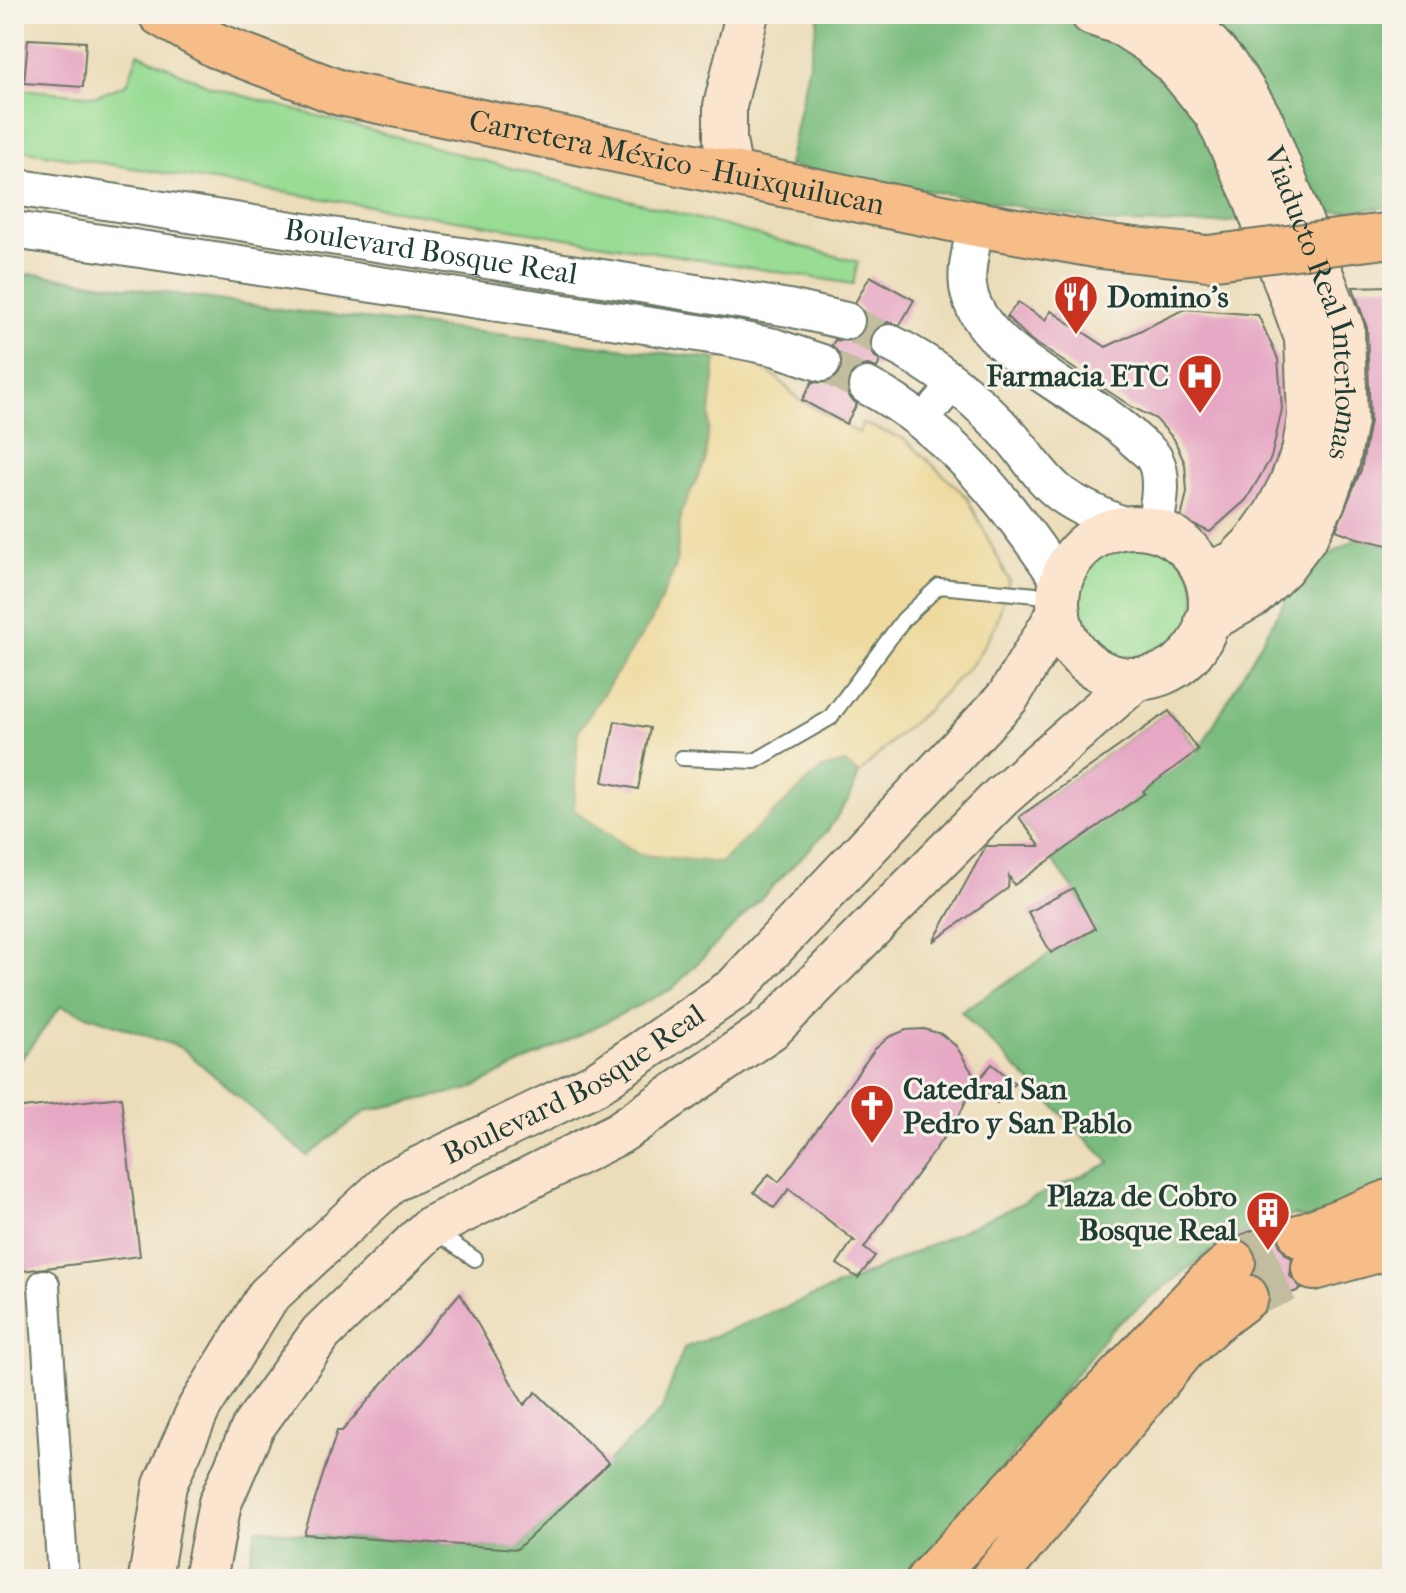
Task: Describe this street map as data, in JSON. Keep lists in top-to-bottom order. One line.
{"streets":{"main road":["Carretera México - Huixquilucan","Boulevard Bosque Real","Viaducto Real Interlomas"]},"crossings":[["Boulevard Bosque Real","Viaducto Real Interlomas"]],"places":{"restaurant":["Domino's"],"hospital":["Farmacia ETC"],"church":["Catedral San Pedro y San Pablo"],"building":["Plaza de Cobro Bosque Real"]}}
